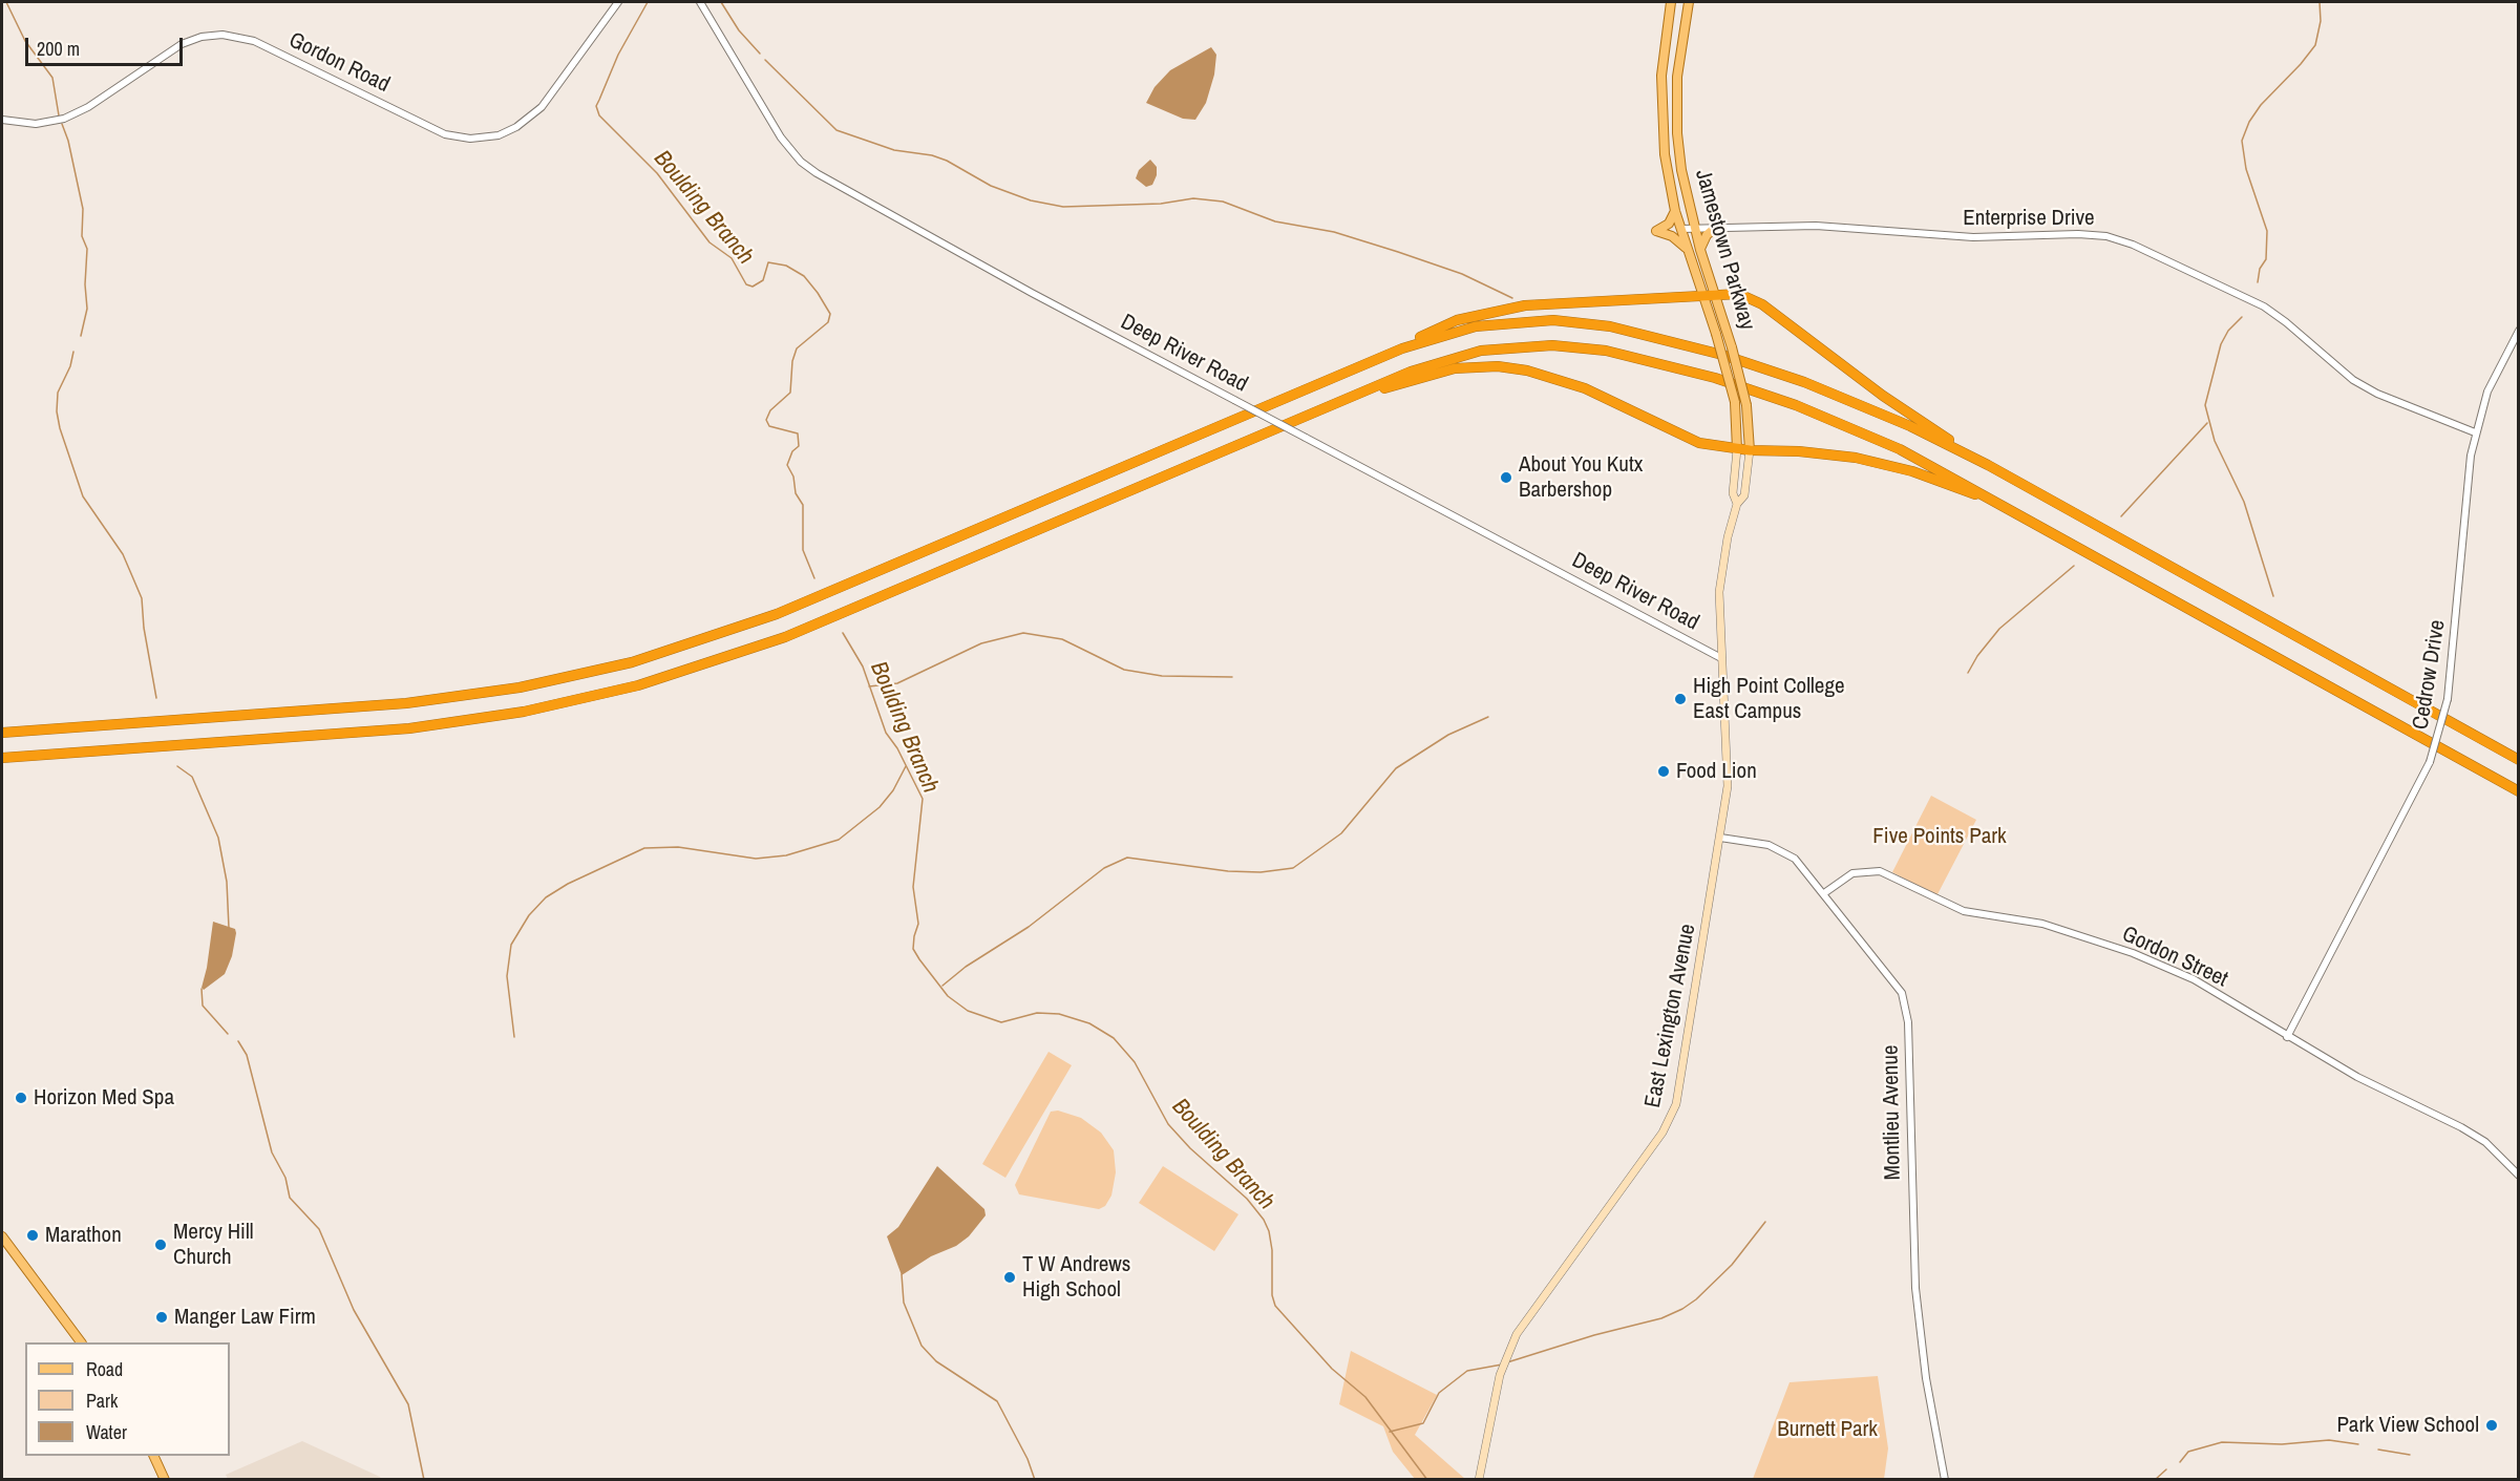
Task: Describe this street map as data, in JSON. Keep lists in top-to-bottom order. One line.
{"streets":{"main road":["Jamestown Parkway","East Lexington Avenue"],"street":["Gordon Road","Enterprise Drive","Deep River Road","Cedrow Drive","Gordon Street","Montlieu Avenue"]},"crossings":[["Enterprise Drive","Jamestown Parkway"],["Enterprise Drive","Cedrow Drive"],["Jamestown Parkway","Deep River Road"],["Jamestown Parkway","East Lexington Avenue"],["Deep River Road","East Lexington Avenue"],["Cedrow Drive","Gordon Street"],["Gordon Street","Montlieu Avenue"],["East Lexington Avenue","Montlieu Avenue"]],"water":["Boulding Branch"],"parks":["Five Points Park","Burnett Park"],"places":["About You Kutx Barbershop","High Point College East Campus","Food Lion","Horizon Med Spa","Marathon","Mercy Hill Church","T W Andrews High School","Manger Law Firm","Park View School"],"legend":["Road","Park","Water"],"scale_bar":"200 m"}
